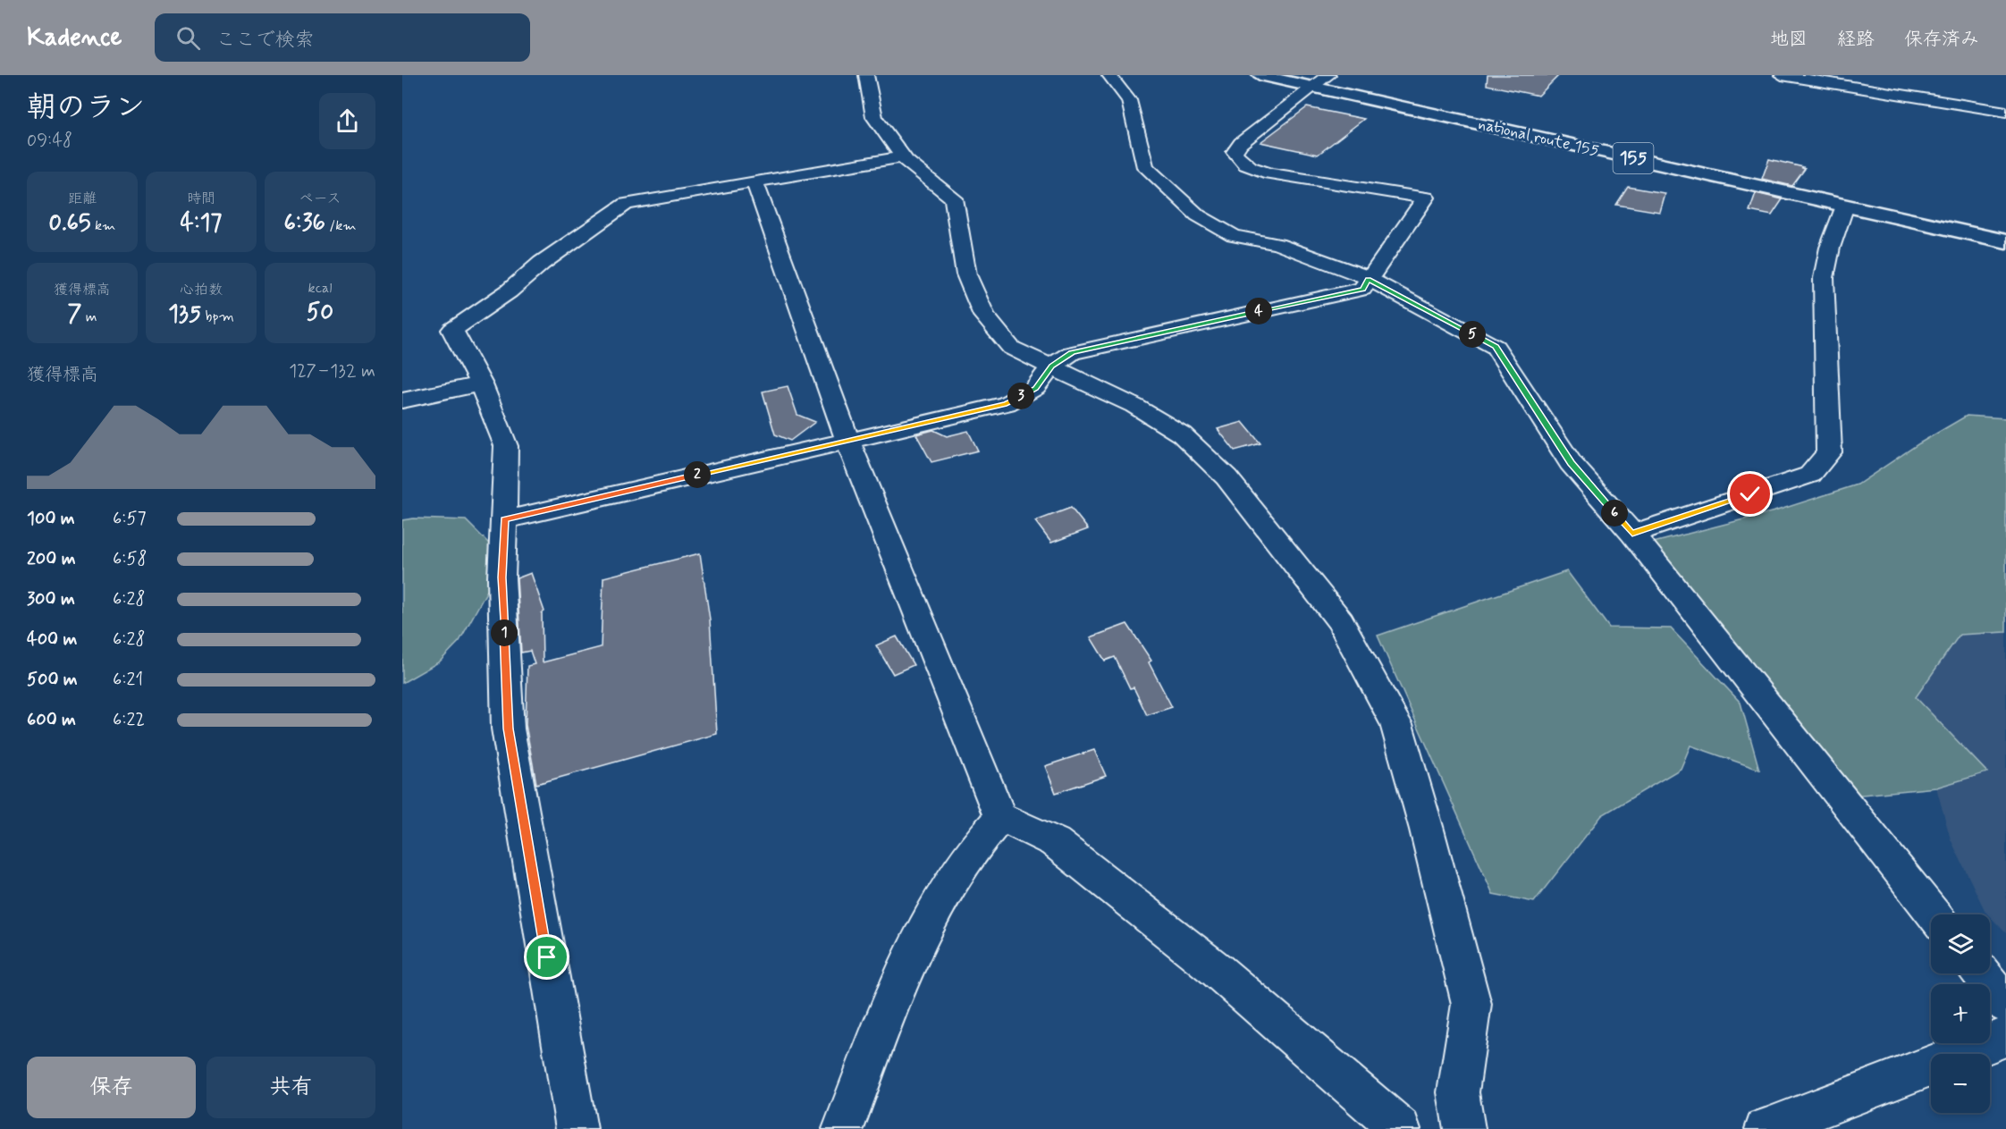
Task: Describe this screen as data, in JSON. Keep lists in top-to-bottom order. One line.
{"streets":{"highway":["national route 155","155"]},"page":{"header":"Kadence","search":"ここで検索","nav":["地図","経路","保存済み"],"heading":["朝のラン","09:48"],"stats":[["距離","0.65 km"],["時間","4:17"],["ペース","6:36 /km"],["獲得標高","7 m"],["心拍数","135 bpm"],["kcal","50"]],"pins":["4","5","3","2","6","1"],"chart":["獲得標高","127–132 m"],"list":[{"name":"100 m","note":"6:57"},{"name":"200 m","note":"6:58"},{"name":"300 m","note":"6:28"},{"name":"400 m","note":"6:28"},{"name":"500 m","note":"6:21"},{"name":"600 m","note":"6:22"}],"map_buttons":["+","−"],"buttons":["保存","共有"]}}
